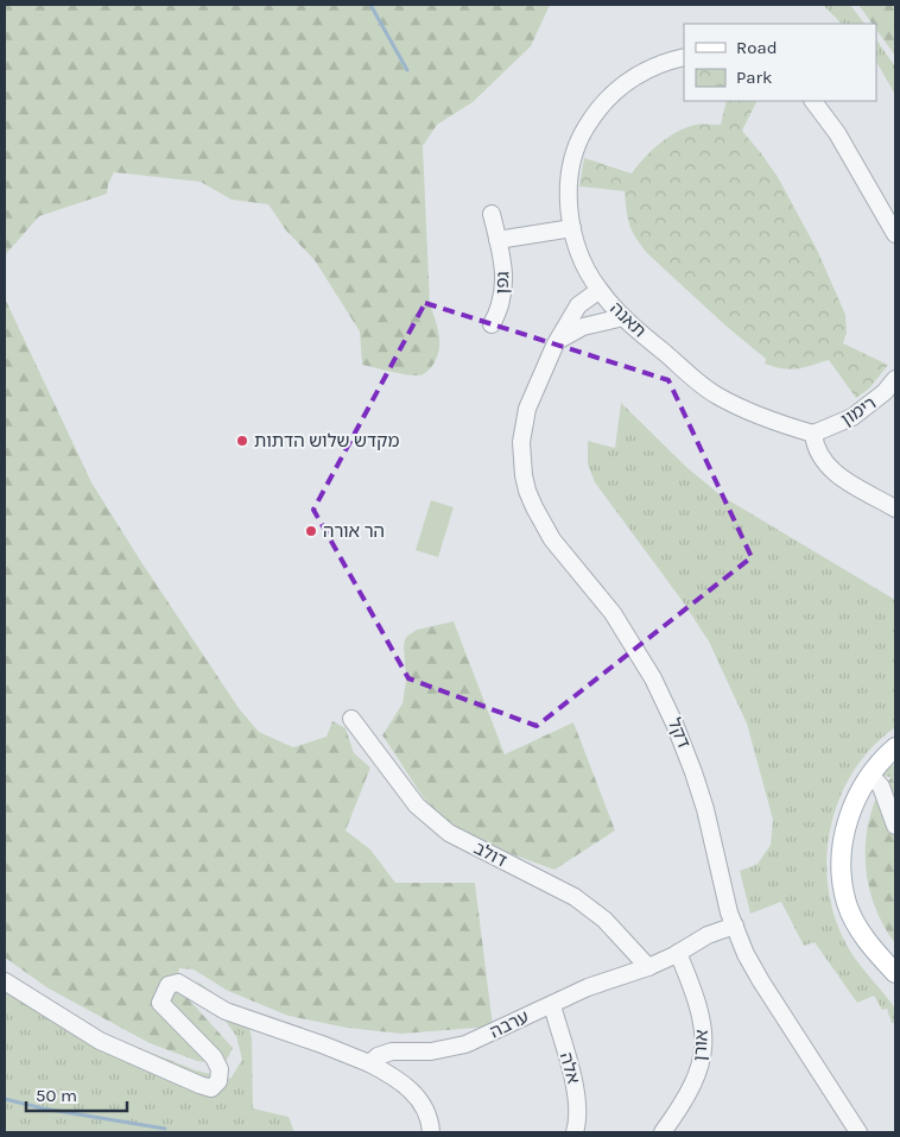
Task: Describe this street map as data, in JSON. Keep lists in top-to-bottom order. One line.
{"streets":{"street":["גפן","תאנה","רימון","דקל","דולב","ערבה","אורן","אלה"]},"crossings":[["תאנה","רימון"],["תאנה","דקל"],["דקל","ערבה"],["דולב","ערבה"],["ערבה","אורן"],["ערבה","אלה"]],"places":["מקדש שלוש הדתות","הר אורה"],"legend":["Road","Park"],"scale_bar":"50 m"}
